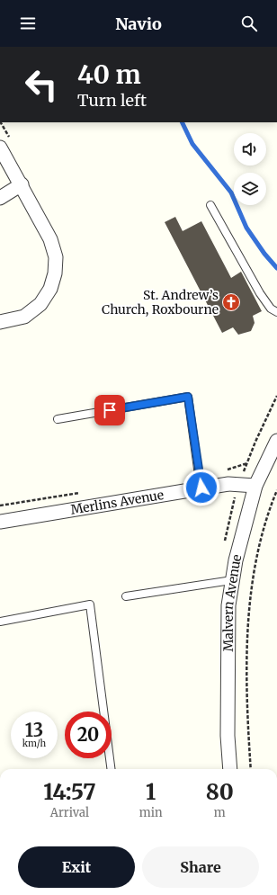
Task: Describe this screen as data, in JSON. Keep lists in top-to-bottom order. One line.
{"streets":{"street":["Merlins Avenue","Malvern Avenue"]},"crossings":[["Merlins Avenue","Malvern Avenue"]],"places":{"church":["St. Andrew’s Church, Roxbourne"]},"page":{"header":"Navio","turn":["40 m","Turn left"],"speed":"13 km/h","limit":"20","eta":["14:57","Arrival","1","min","80","m"],"buttons":["Exit","Share"]}}
